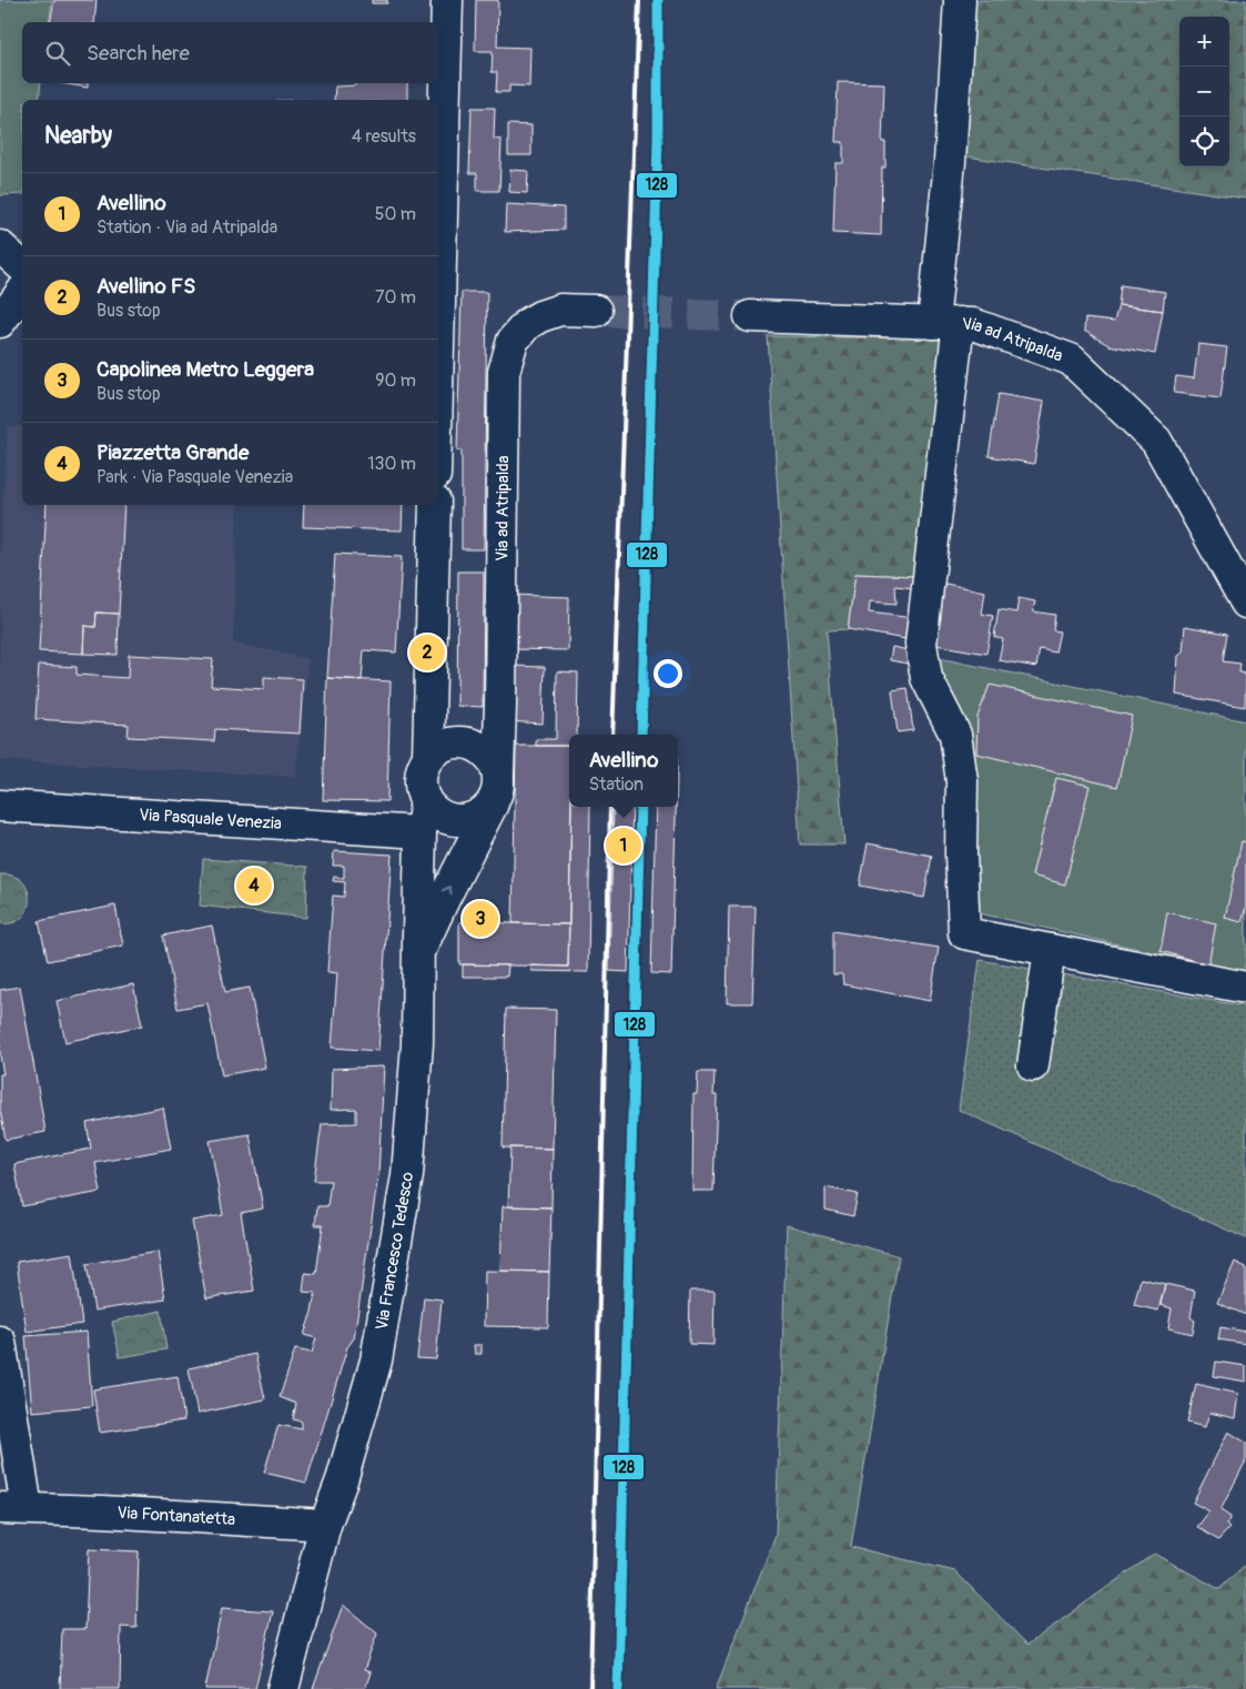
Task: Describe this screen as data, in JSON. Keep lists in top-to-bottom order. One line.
{"streets":{"street":["Via ad Atripalda","Via Pasquale Venezia","Via Francesco Tedesco","Via Fontanatetta"]},"crossings":[["Via Pasquale Venezia","Via Francesco Tedesco"],["Via Francesco Tedesco","Via Fontanatetta"]],"lines":["transit line 128"],"page":{"map_buttons":["+","−"],"search":"Search here","heading":["Nearby","4 results"],"list":[{"mark":"1","name":"Avellino","note":"Station · Via ad Atripalda","value":"50 m"},{"mark":"2","name":"Avellino FS","note":"Bus stop","value":"70 m"},{"mark":"3","name":"Capolinea Metro Leggera","note":"Bus stop","value":"90 m"},{"mark":"4","name":"Piazzetta Grande","note":"Park · Via Pasquale Venezia","value":"130 m"}],"pins":["2","1","4","3"],"popup":["Avellino","Station"]}}
